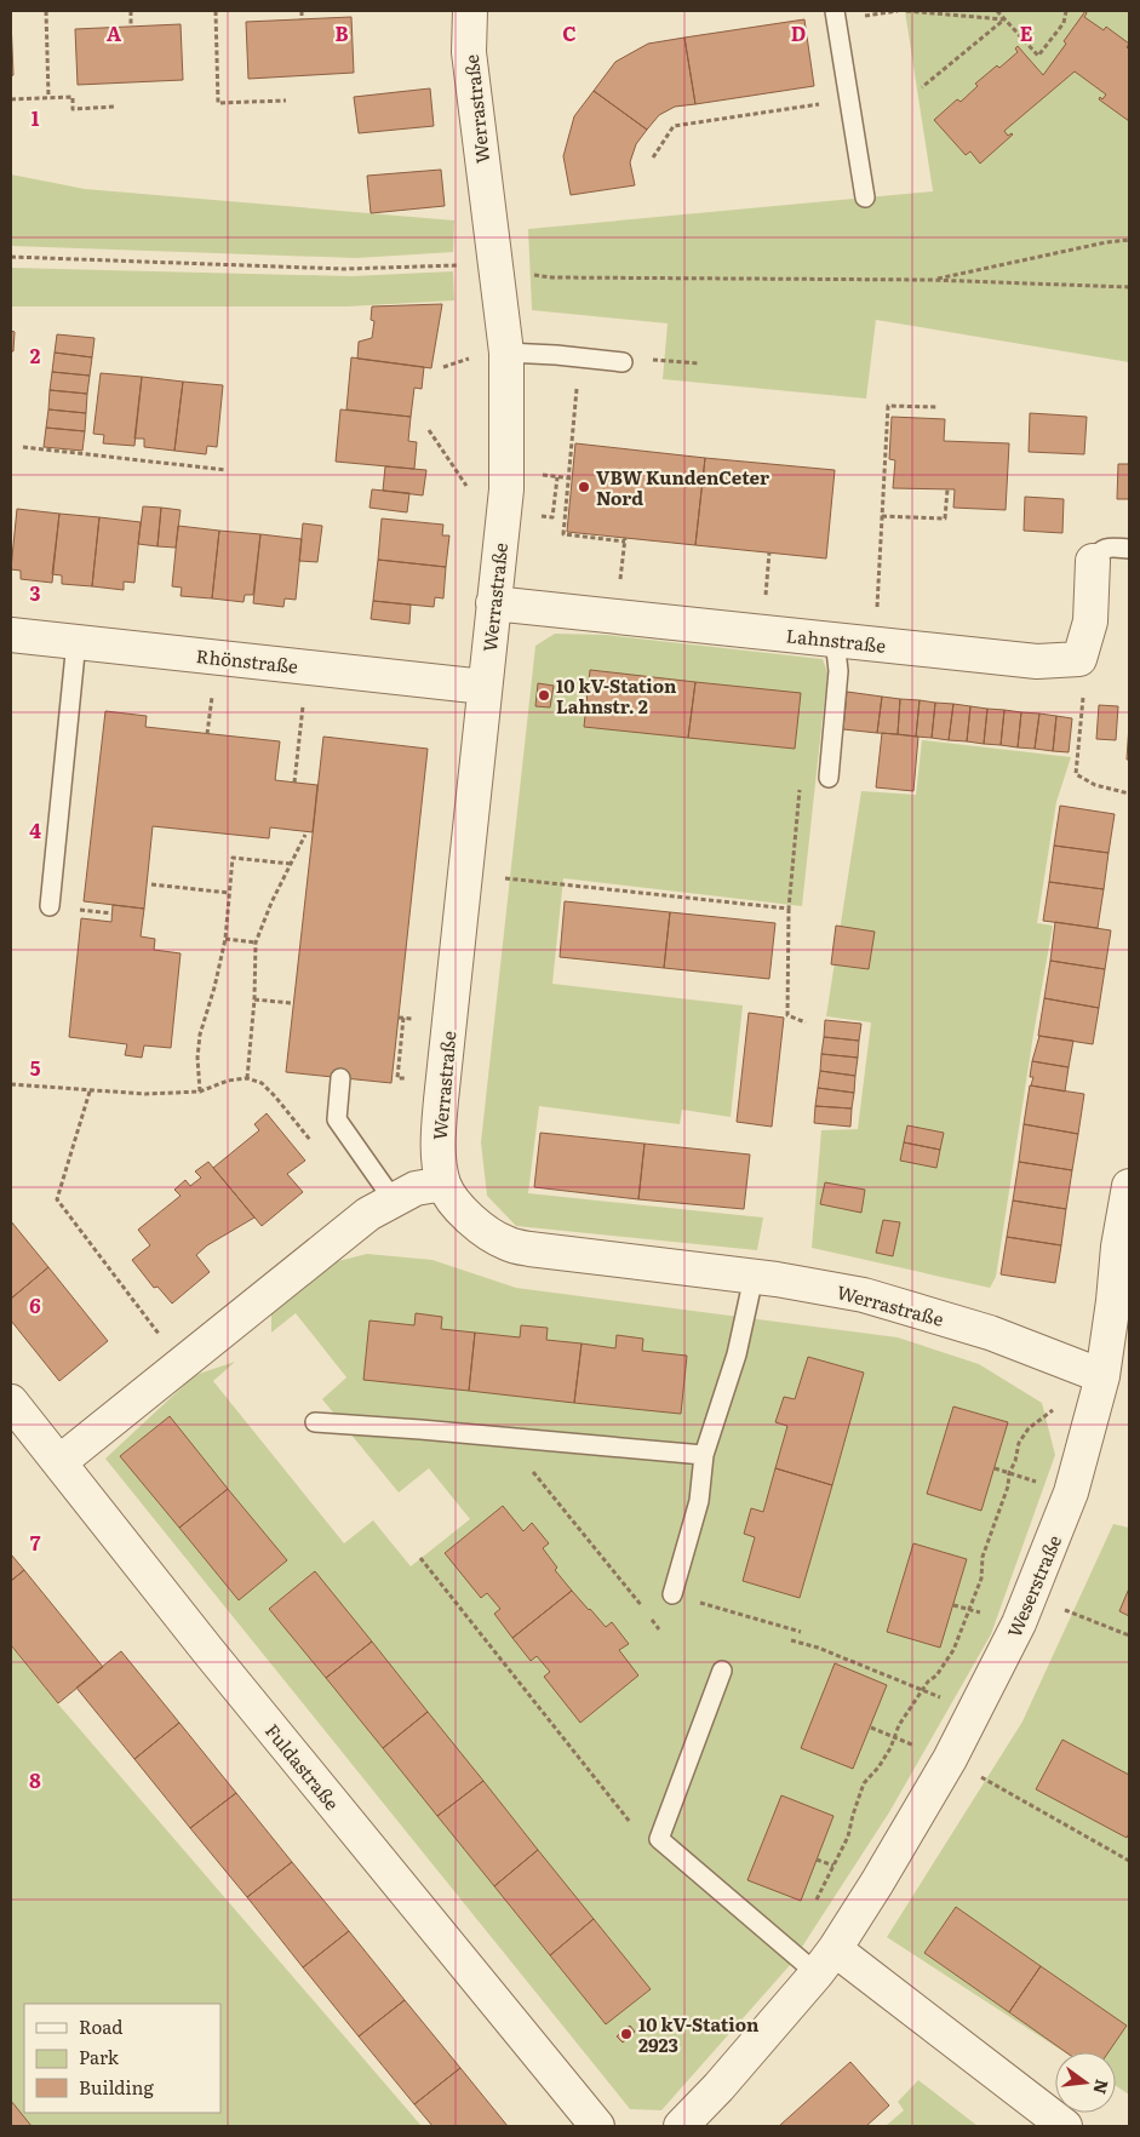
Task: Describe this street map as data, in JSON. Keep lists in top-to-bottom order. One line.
{"streets":{"street":["Werrastraße","Lahnstraße","Rhönstraße","Weserstraße","Fuldastraße"]},"crossings":[["Werrastraße","Lahnstraße"],["Werrastraße","Rhönstraße"],["Werrastraße","Weserstraße"]],"places":["VBW KundenCeter Nord","10 kV-Station Lahnstr. 2","10 kV-Station 2923"],"legend":["Road","Park","Building"],"north":"right","grid":{"columns":["A","B","C","D","E"],"rows":["1","2","3","4","5","6","7","8"]}}
